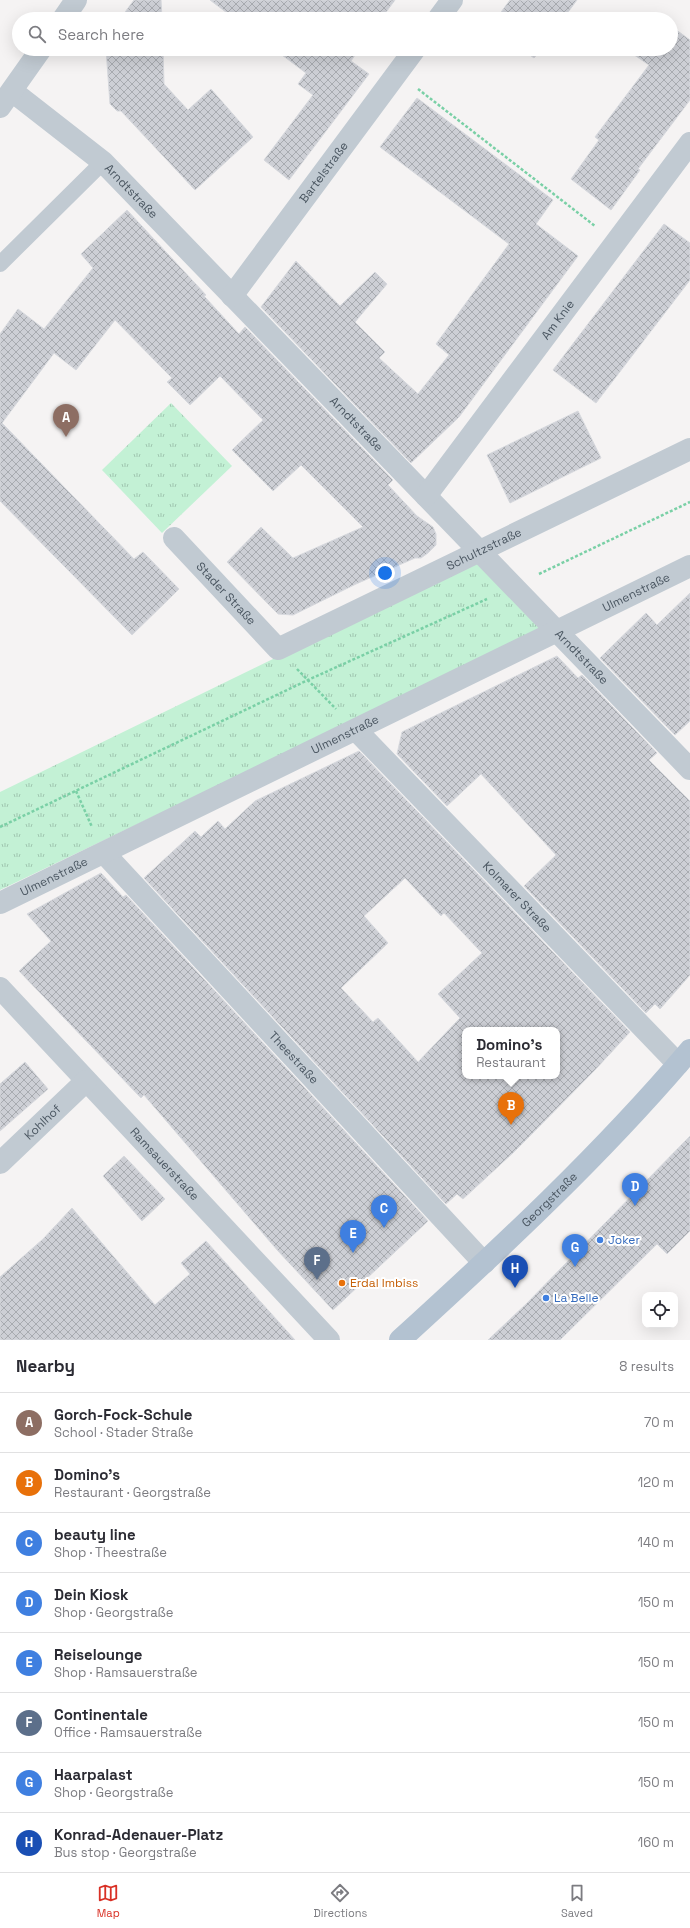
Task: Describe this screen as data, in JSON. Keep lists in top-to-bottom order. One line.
{"streets":{"main road":["Georgstraße"],"street":["Bartelstraße","Arndtstraße","Am Knie","Schultzstraße","Stader Straße","Ulmenstraße","Kolmarer Straße","Theestraße","Kohlhof","Ramsauerstraße"]},"crossings":[["Bartelstraße","Arndtstraße"],["Arndtstraße","Am Knie"],["Arndtstraße","Schultzstraße"],["Arndtstraße","Ulmenstraße"],["Schultzstraße","Stader Straße"],["Ulmenstraße","Kolmarer Straße"],["Ulmenstraße","Theestraße"],["Kolmarer Straße","Georgstraße"],["Theestraße","Georgstraße"],["Kohlhof","Ramsauerstraße"]],"places":["Joker","Erdal Imbiss","La Belle"],"page":{"search":"Search here","pins":["A","B","D","C","E","G","F","H"],"popup":["Domino's","Restaurant"],"heading":["Nearby","8 results"],"list":[{"mark":"A","name":"Gorch-Fock-Schule","note":"School · Stader Straße","value":"70 m"},{"mark":"B","name":"Domino's","note":"Restaurant · Georgstraße","value":"120 m"},{"mark":"C","name":"beauty line","note":"Shop · Theestraße","value":"140 m"},{"mark":"D","name":"Dein Kiosk","note":"Shop · Georgstraße","value":"150 m"},{"mark":"E","name":"Reiselounge","note":"Shop · Ramsauerstraße","value":"150 m"},{"mark":"F","name":"Continentale","note":"Office · Ramsauerstraße","value":"150 m"},{"mark":"G","name":"Haarpalast","note":"Shop · Georgstraße","value":"150 m"},{"mark":"H","name":"Konrad-Adenauer-Platz","note":"Bus stop · Georgstraße","value":"160 m"}],"nav":["Map","Directions","Saved"]}}
